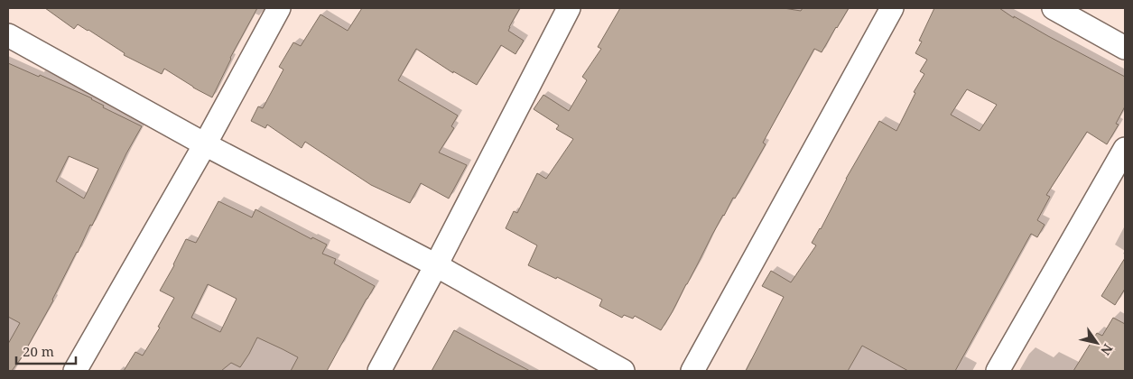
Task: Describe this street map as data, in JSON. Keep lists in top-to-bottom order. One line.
{"scale_bar":"20 m","north":"bottom right"}
